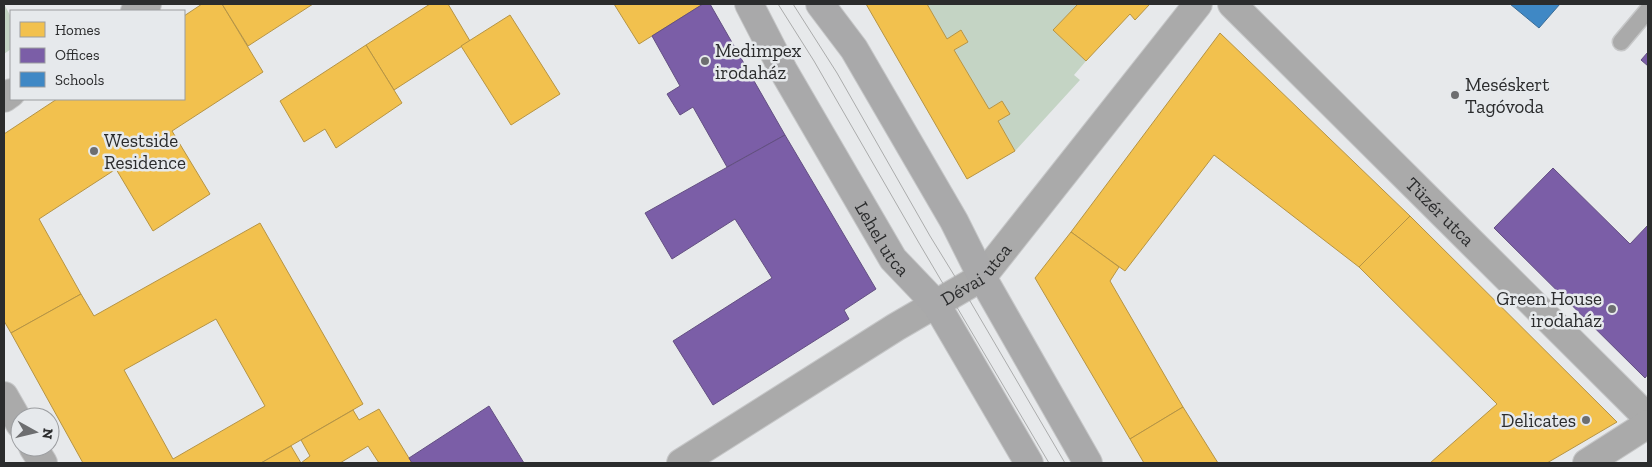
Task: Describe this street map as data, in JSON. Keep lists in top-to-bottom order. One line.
{"streets":{"main road":["Lehel utca"],"street":["Tüzér utca","Dévai utca"]},"crossings":[["Lehel utca","Dévai utca"]],"places":["Medimpex irodaház","Meséskert Tagóvoda","Westside Residence","Green House irodaház","Delicates"],"legend":["Homes","Offices","Schools"],"north":"right"}
